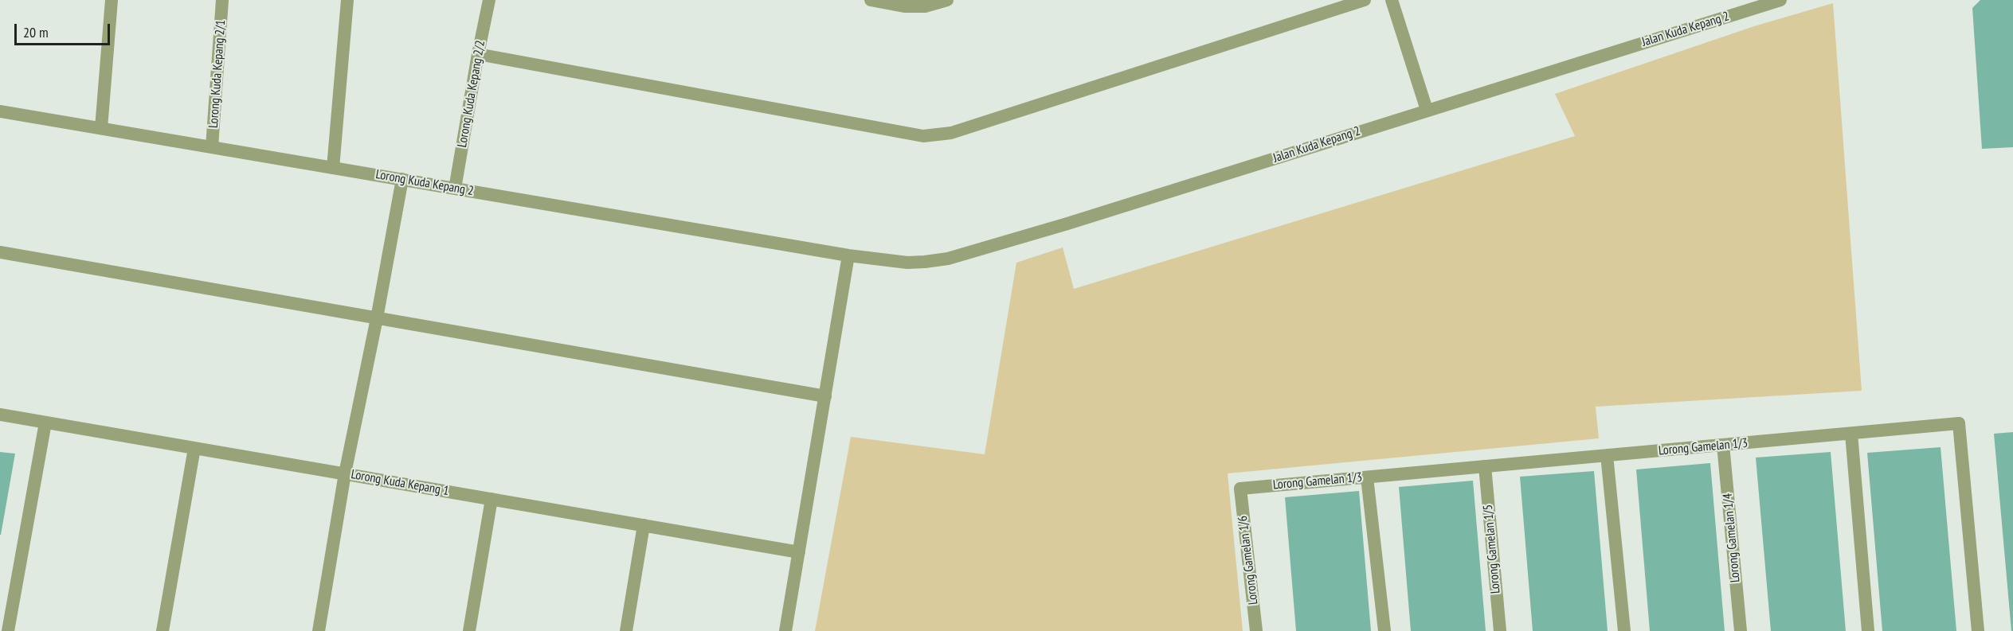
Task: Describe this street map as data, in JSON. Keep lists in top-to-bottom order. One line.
{"streets":{"street":["Jalan Kuda Kepang 2","Lorong Kuda Kepang 2/1","Lorong Kuda Kepang 2/2","Lorong Kuda Kepang 2","Lorong Gamelan 1/3","Lorong Kuda Kepang 1","Lorong Gamelan 1/4","Lorong Gamelan 1/5","Lorong Gamelan 1/6"]},"crossings":[["Jalan Kuda Kepang 2","Lorong Kuda Kepang 2"],["Lorong Kuda Kepang 2/1","Lorong Kuda Kepang 2"],["Lorong Kuda Kepang 2/2","Lorong Kuda Kepang 2"],["Lorong Gamelan 1/3","Lorong Gamelan 1/4"],["Lorong Gamelan 1/3","Lorong Gamelan 1/5"],["Lorong Gamelan 1/3","Lorong Gamelan 1/6"]],"scale_bar":"20 m"}
